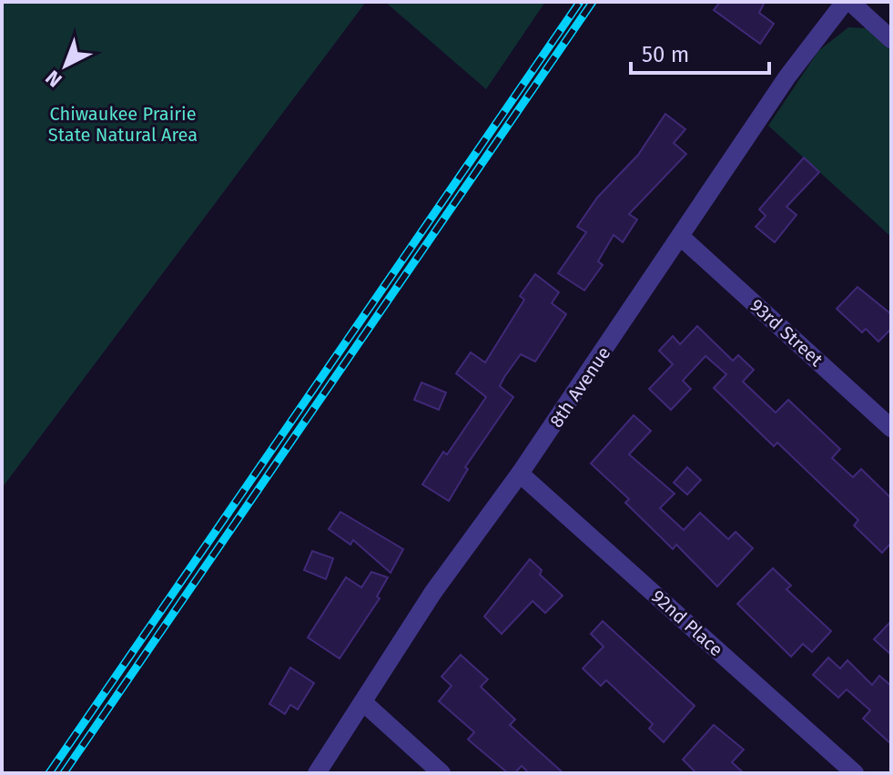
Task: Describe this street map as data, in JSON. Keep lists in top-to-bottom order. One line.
{"streets":{"street":["93rd Street","8th Avenue","92nd Place"]},"crossings":[["93rd Street","8th Avenue"],["8th Avenue","92nd Place"]],"parks":["Chiwaukee Prairie State Natural Area"],"scale_bar":"50 m","north":"bottom left"}
